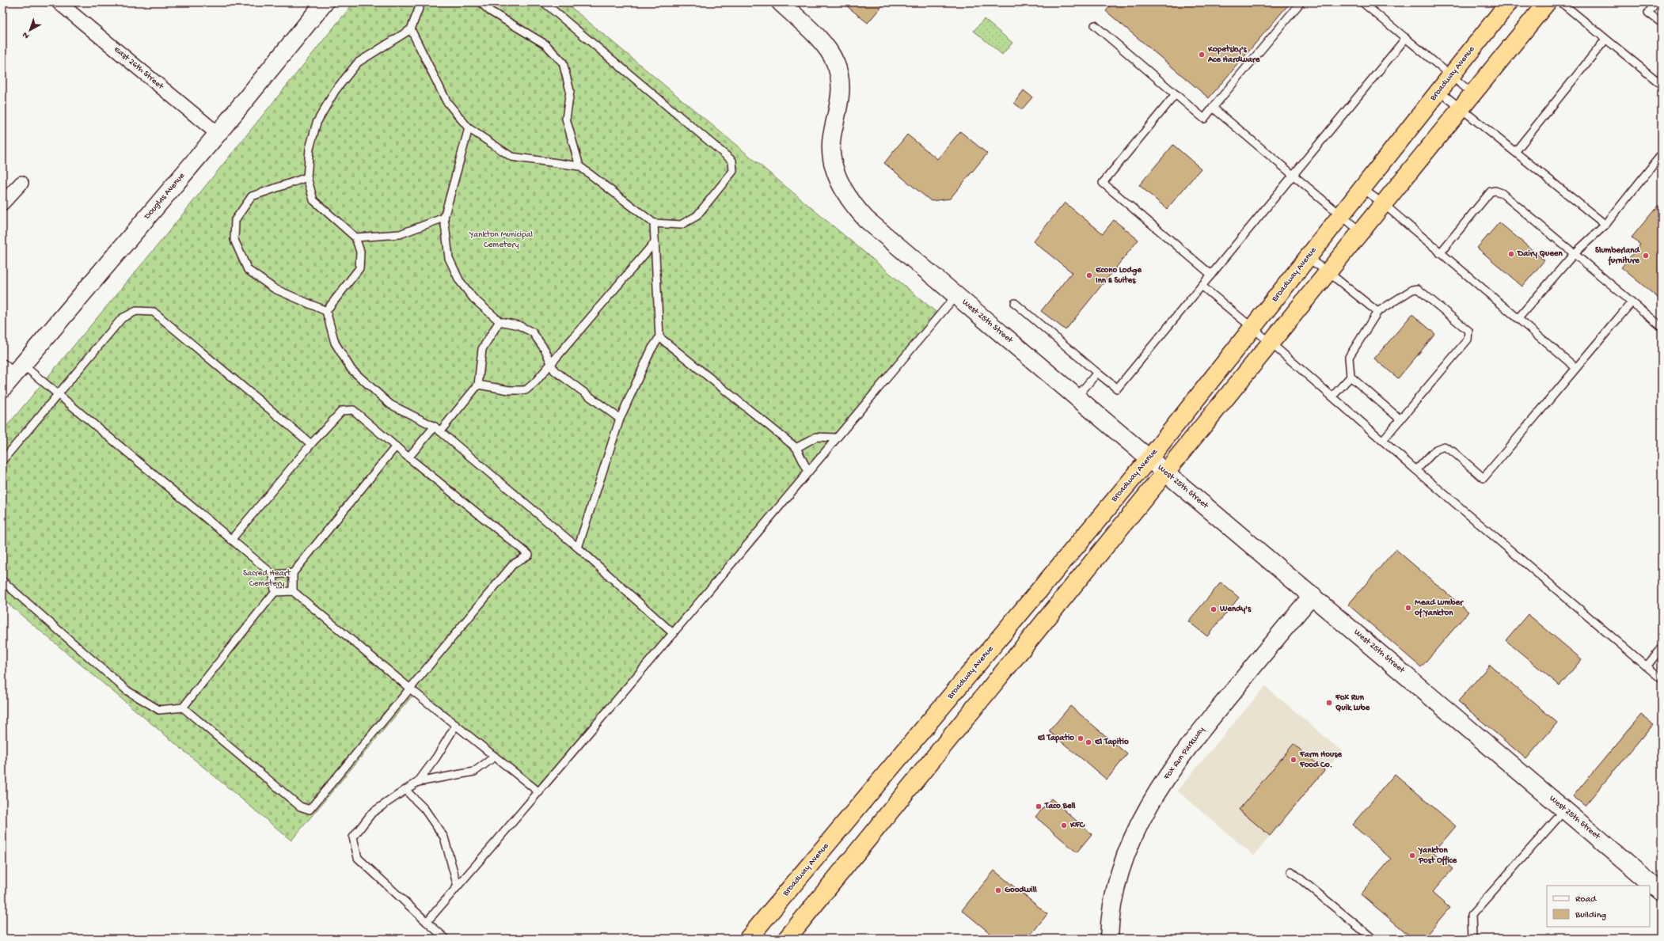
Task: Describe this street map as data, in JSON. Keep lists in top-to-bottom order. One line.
{"streets":{"highway":["Broadway Avenue"],"street":["East 26th Street","Douglas Avenue","West 25th Street","Fox Run Parkway"]},"crossings":[["East 26th Street","Douglas Avenue"],["Broadway Avenue","West 25th Street"],["West 25th Street","Fox Run Parkway"]],"parks":["Yankton Municipal Cemetery","Sacred Heart Cemetery"],"places":["Kopetsky's Ace Hardware","Dairy Queen","Slumberland furniture","Econo Lodge Inn & Suites","Mead Lumber of Yankton","Wendy's","Fox Run Quik Lube","El Tapatio","El Tapitio","Farm House Food Co.","Taco Bell","KFC","Yankton Post Office","Goodwill"],"legend":["Road","Building"],"north":"bottom left"}
